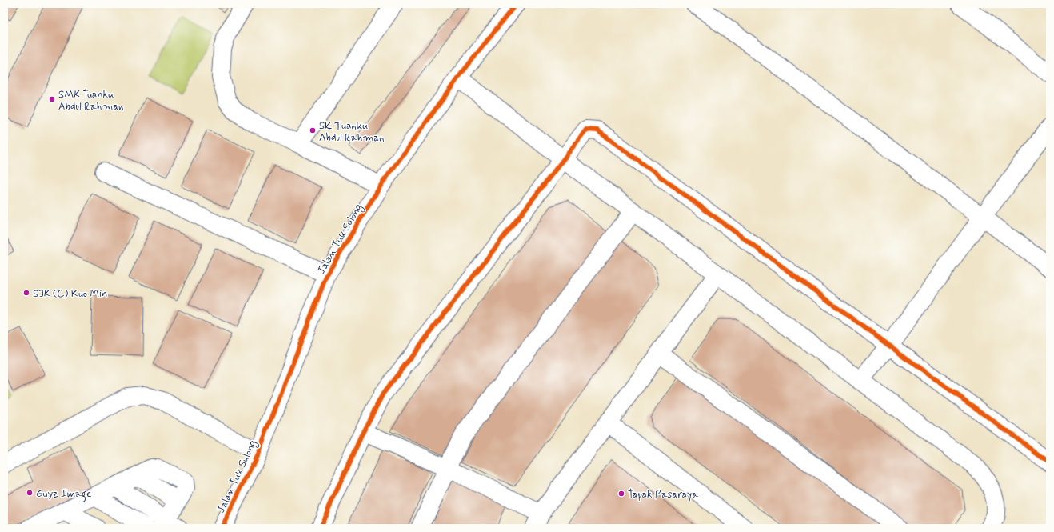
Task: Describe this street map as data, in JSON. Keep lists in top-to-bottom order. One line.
{"streets":{"street":["Jalan Tuk Sulong"]},"places":["SMK Tuanku Abdul Rahman","SK Tuanku Abdul Rahman","SJK (C) Kuo Min","Guyz Image","Tapak Pasaraya"]}
